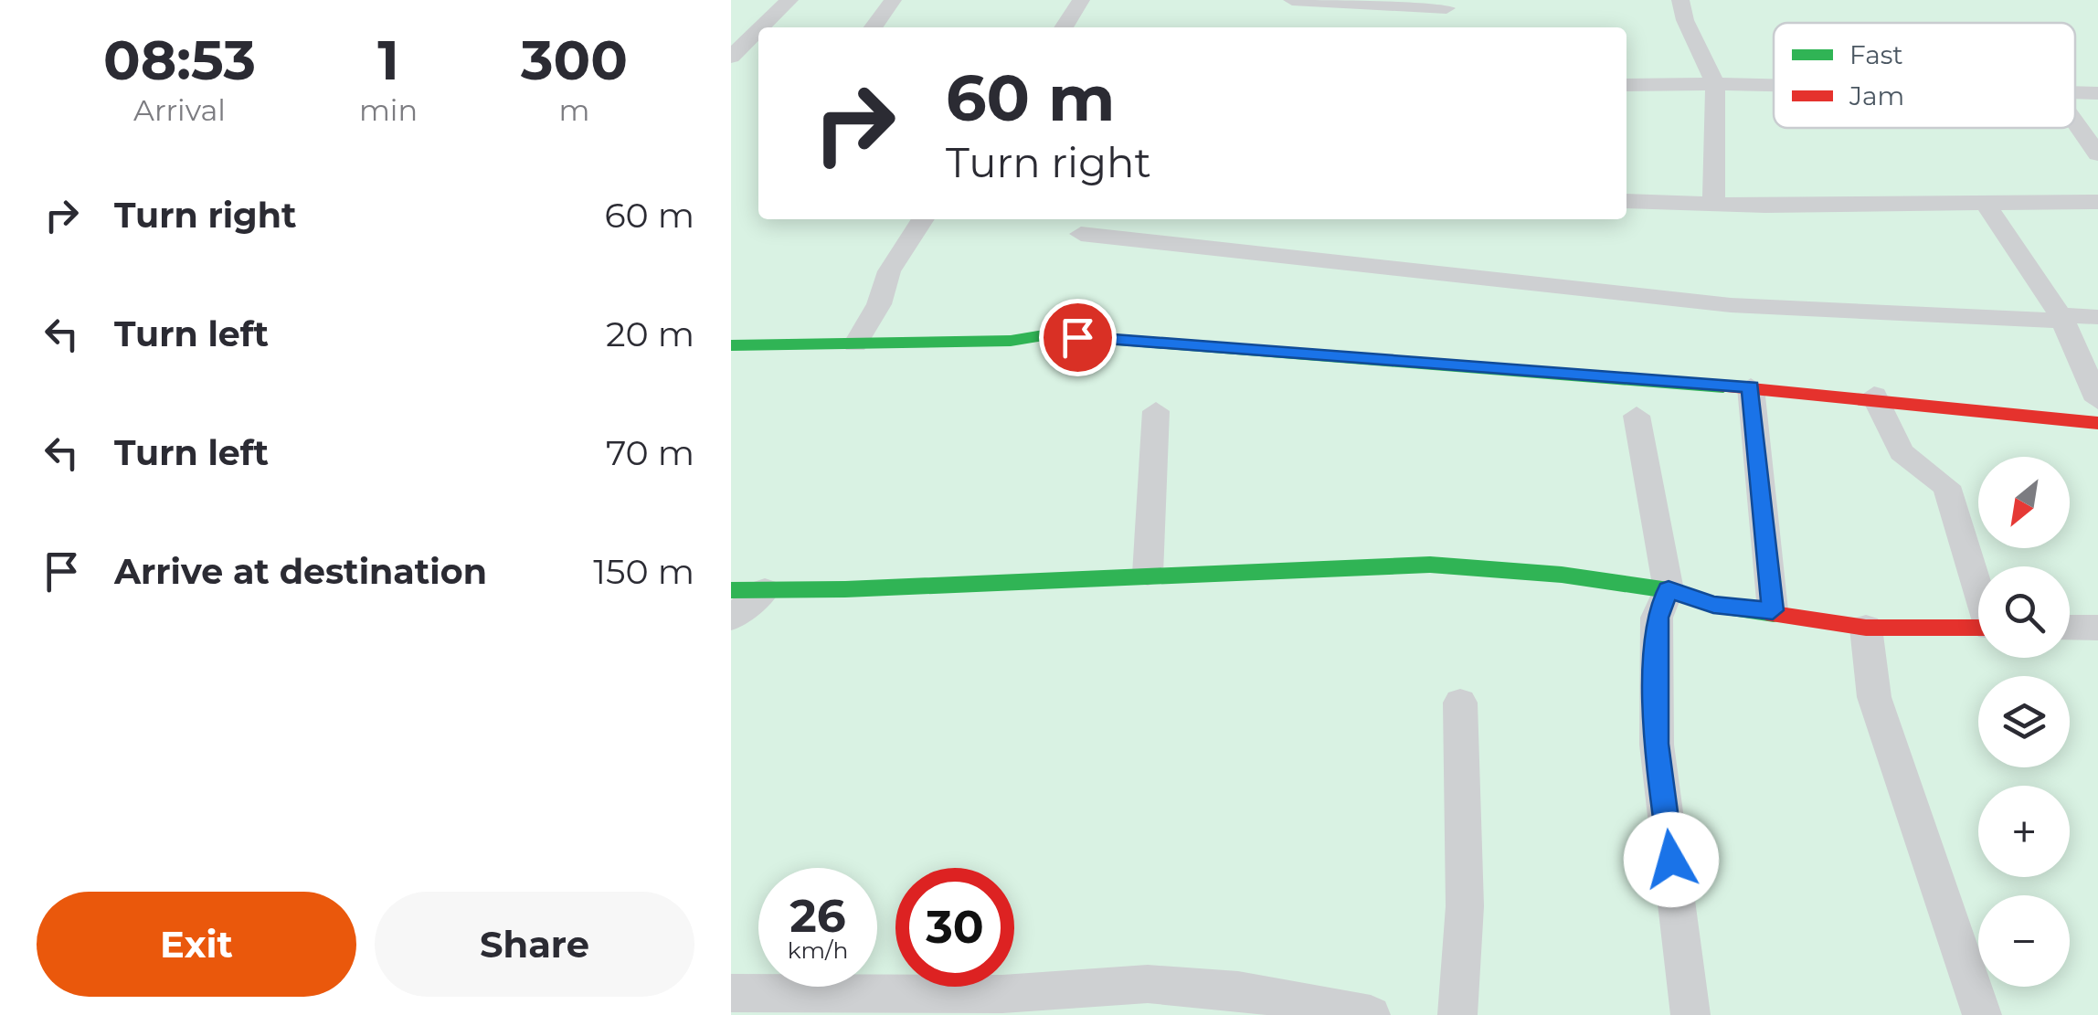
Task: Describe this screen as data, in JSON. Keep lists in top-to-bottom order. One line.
{"legend":["Fast","Jam"],"north":"bottom left","page":{"eta":["08:53","Arrival","1","min","300","m"],"turn":["60 m","Turn right"],"list":[{"name":"Turn right","value":"60 m"},{"name":"Turn left","value":"20 m"},{"name":"Turn left","value":"70 m"},{"name":"Arrive at destination","value":"150 m"}],"map_buttons":["+","−"],"speed":"26 km/h","limit":"30","buttons":["Exit","Share"]}}
